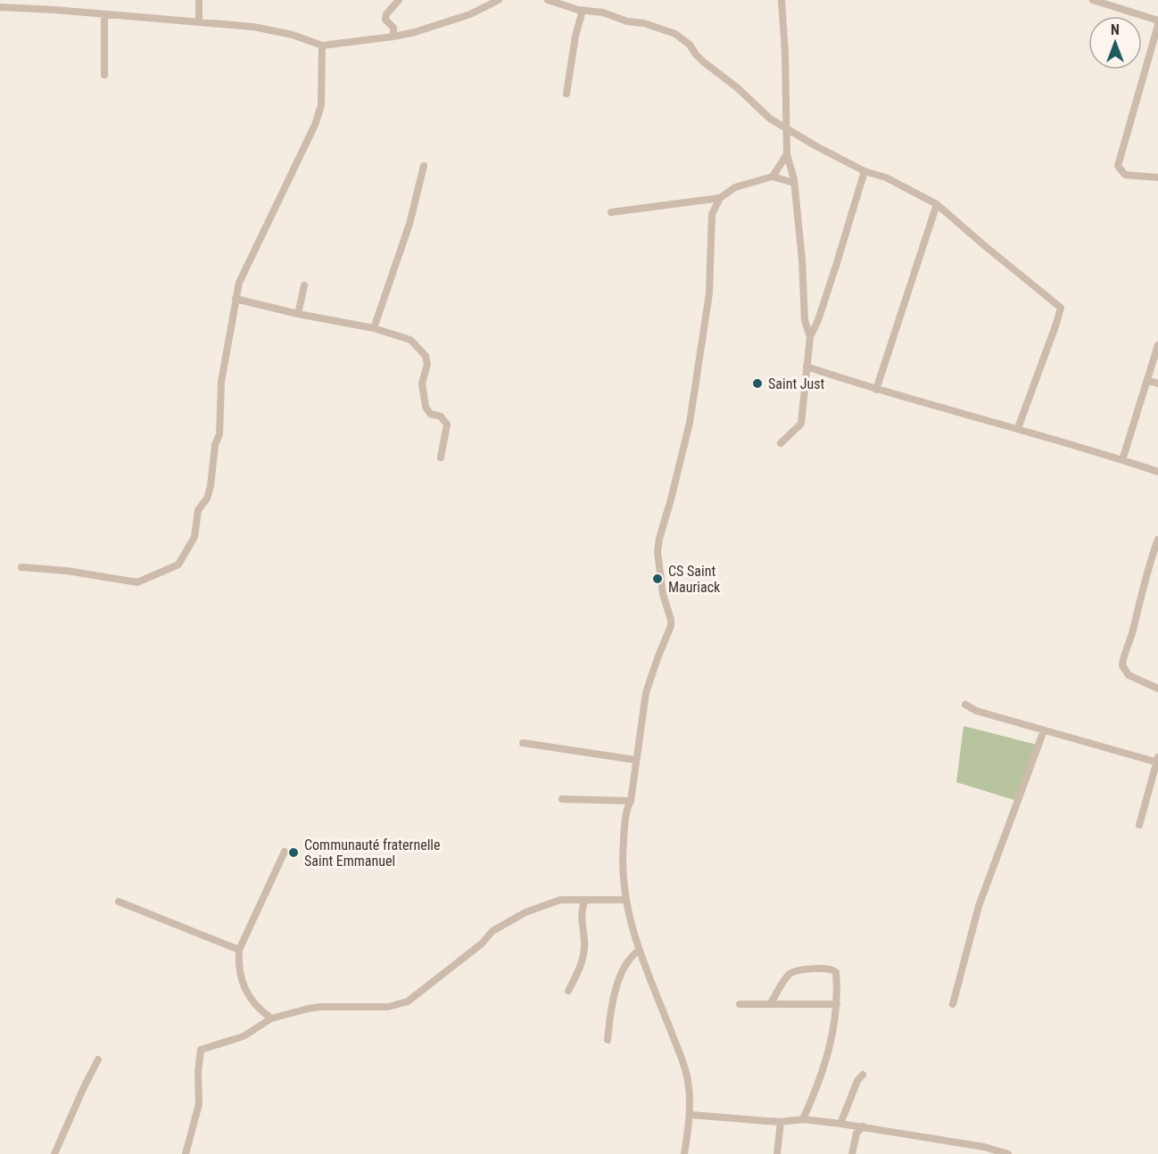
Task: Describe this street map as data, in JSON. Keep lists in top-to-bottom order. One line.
{"places":["Saint Just","CS Saint Mauriack","Communauté fraternelle Saint Emmanuel"],"north":"top"}
